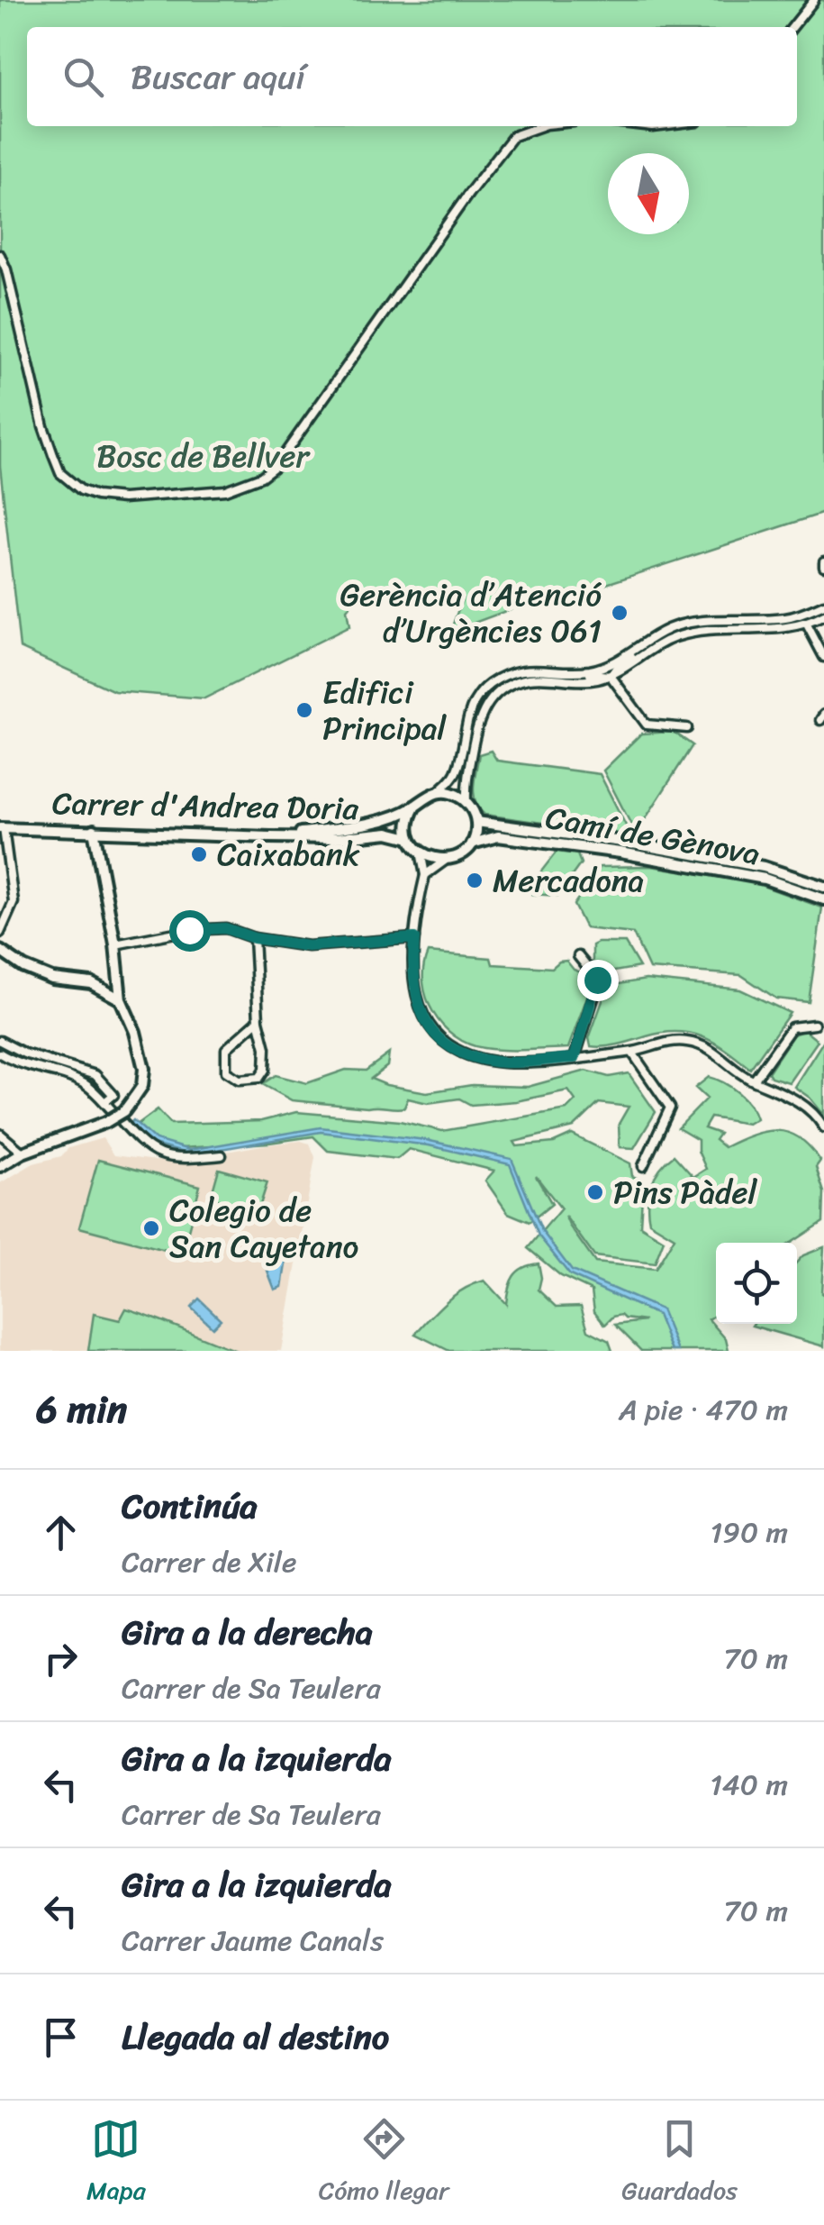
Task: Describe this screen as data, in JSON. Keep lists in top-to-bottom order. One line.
{"streets":{"street":["Carrer d'Andrea Doria","Camí de Gènova"]},"crossings":[["Carrer d'Andrea Doria","Camí de Gènova"]],"parks":["Bosc de Bellver"],"places":["Gerència d’Atenció d’Urgències 061","Edifici Principal","Caixabank","Mercadona","Pins Pàdel","Colegio de San Cayetano"],"north":"bottom","page":{"search":"Buscar aquí","heading":["6 min","A pie · 470 m"],"list":[["Continúa","Carrer de Xile","190 m"],["Gira a la derecha","Carrer de Sa Teulera","70 m"],["Gira a la izquierda","Carrer de Sa Teulera","140 m"],["Gira a la izquierda","Carrer Jaume Canals","70 m"],"Llegada al destino"],"nav":["Mapa","Cómo llegar","Guardados"]}}
